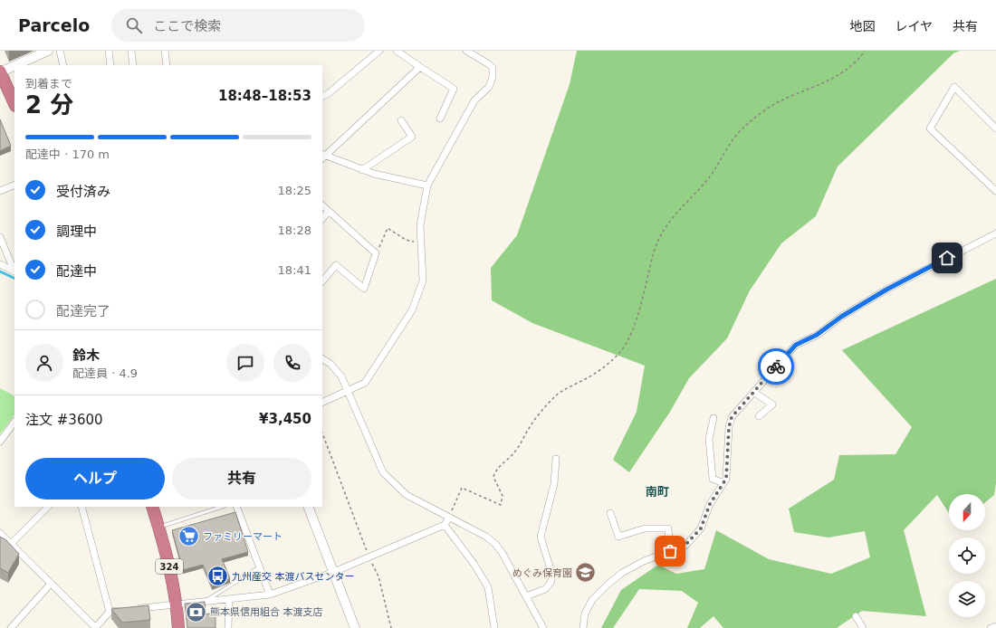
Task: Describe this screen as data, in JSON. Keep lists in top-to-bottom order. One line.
{"streets":{"highway":["324"]},"districts":["南町"],"places":{"supermarket":["ファミリーマート"],"school or university":["めぐみ保育園"],"bus stop":["九州産交 本渡バスセンター"],"bank":["熊本県信用組合 本渡支店"]},"north":"bottom","page":{"header":"Parcelo","search":"ここで検索","nav":["地図","レイヤ","共有"],"heading":["2 分","到着まで","18:48–18:53"],"panel":["鈴木","配達員 · 4.9","注文 #3600","¥3,450"],"bar":"配達中 · 170 m","list":[["受付済み","18:25"],["調理中","18:28"],["配達中","18:41"],"配達完了"],"buttons":["ヘルプ","共有"]}}
